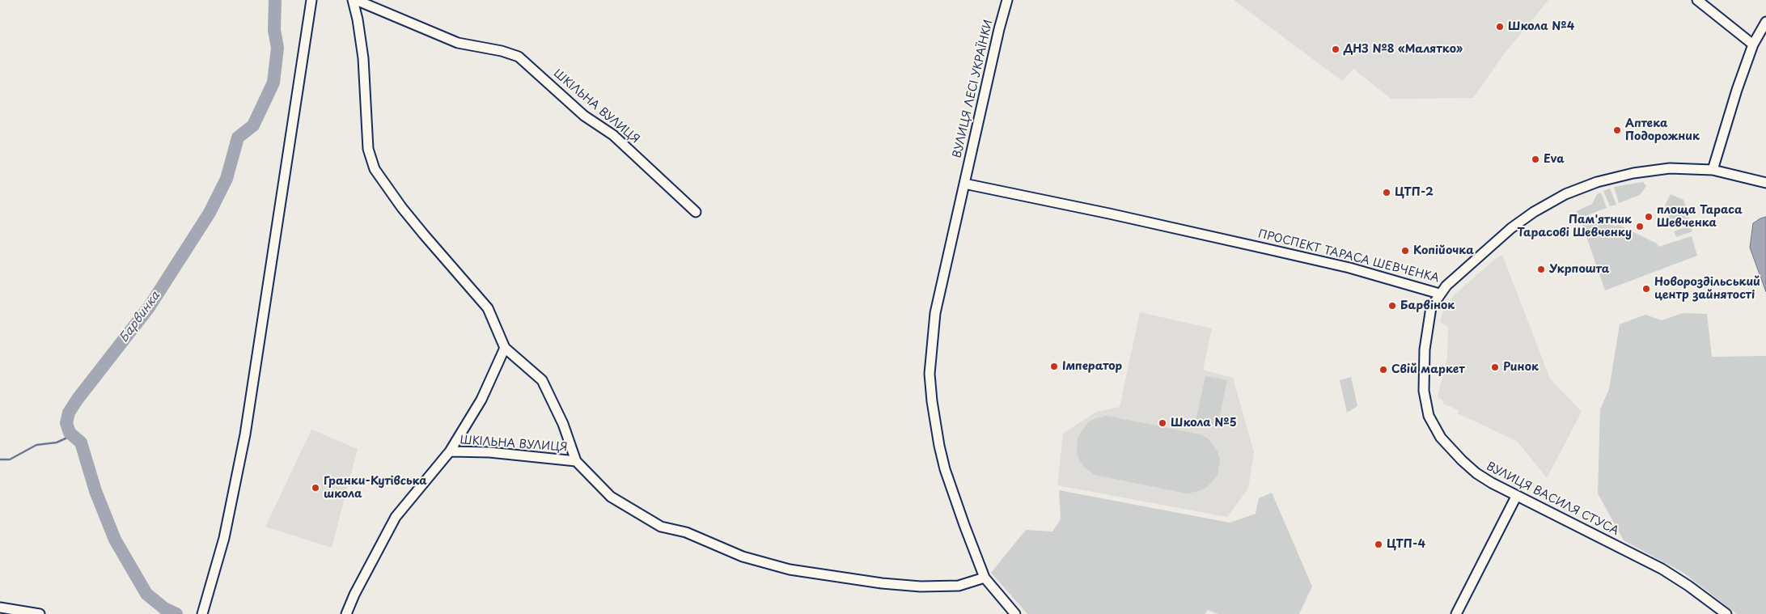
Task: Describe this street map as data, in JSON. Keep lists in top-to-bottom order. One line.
{"streets":{"street":["ВУЛИЦЯ ЛЕСІ УКРАЇНКИ","ШКІЛЬНА ВУЛИЦЯ","ПРОСПЕКТ ТАРАСА ШЕВЧЕНКА","ВУЛИЦЯ ВАСИЛЯ СТУСА"]},"crossings":[["ВУЛИЦЯ ЛЕСІ УКРАЇНКИ","ШКІЛЬНА ВУЛИЦЯ"],["ВУЛИЦЯ ЛЕСІ УКРАЇНКИ","ПРОСПЕКТ ТАРАСА ШЕВЧЕНКА"],["ПРОСПЕКТ ТАРАСА ШЕВЧЕНКА","ВУЛИЦЯ ВАСИЛЯ СТУСА"]],"water":["Барвинка"],"places":["Школа №4","ДНЗ №8 «Малятко»","Аптека Подорожник","Eva","ЦТП-2","площа Тараса Шевченка","Пам'ятник Тарасові Шевченку","Копійочка","Укрпошта","Новороздільський центр зайнятості","Барвінок","Імператор","Ринок","Свiй маркет","Школа №5","Гранки-Кутівська школа","ЦТП-4"]}
